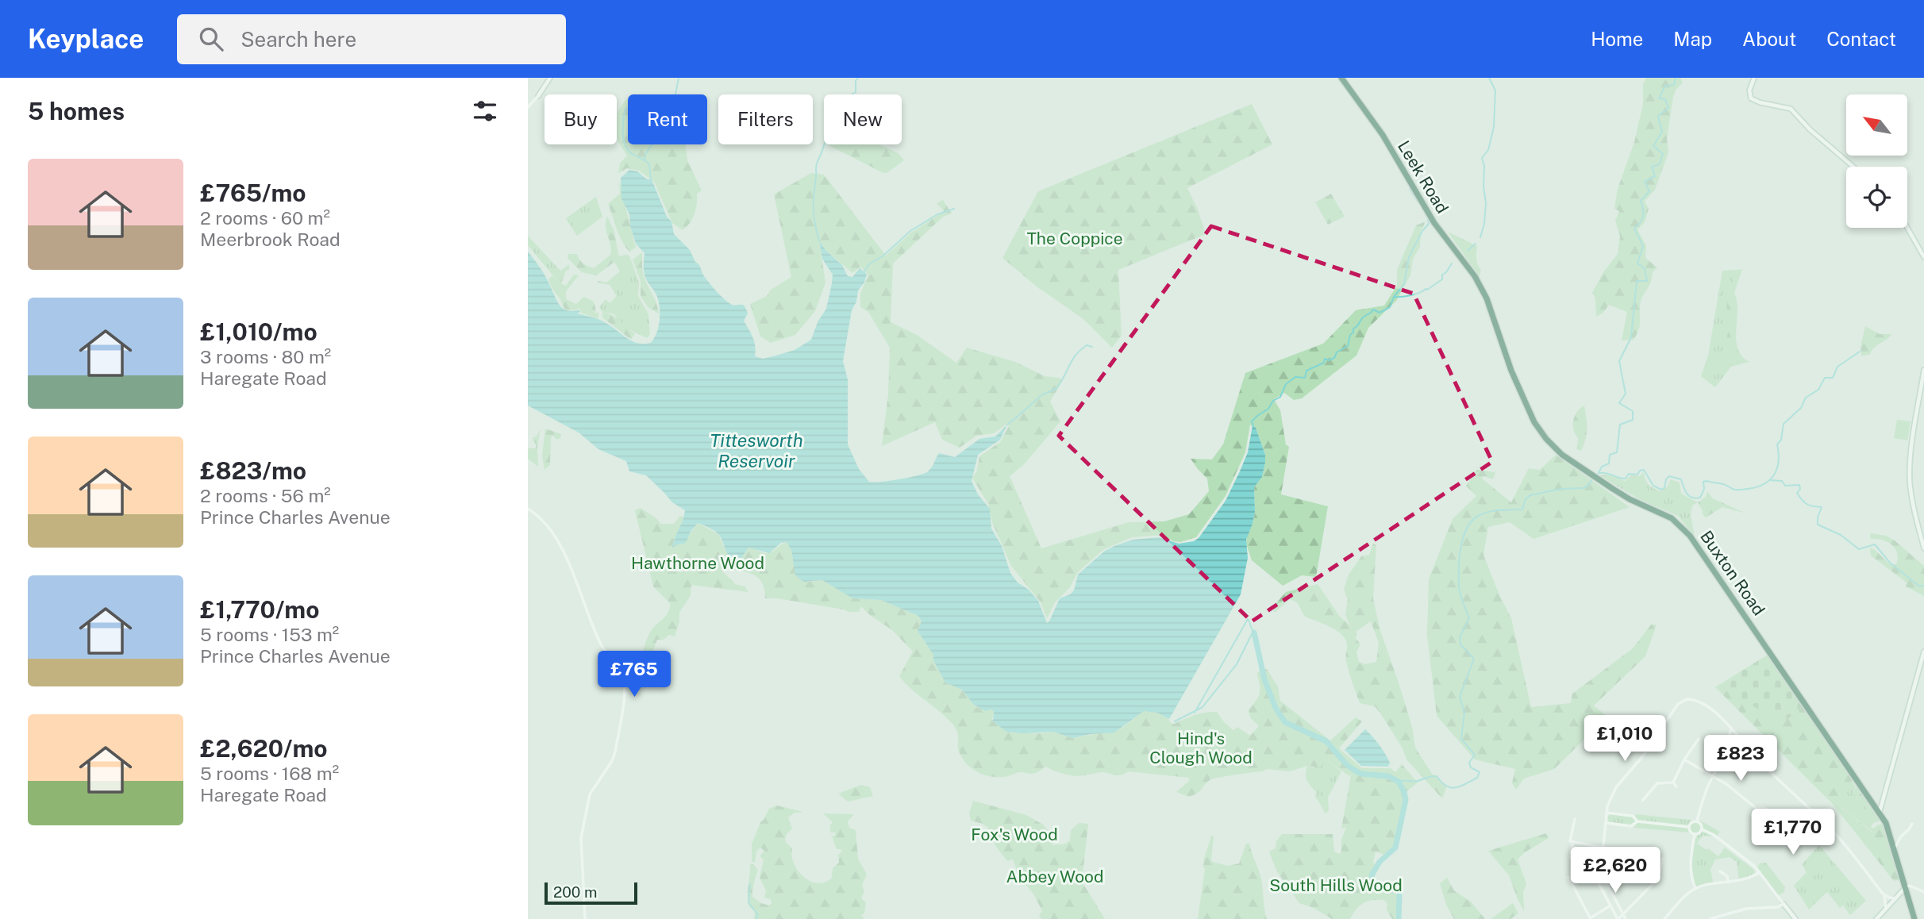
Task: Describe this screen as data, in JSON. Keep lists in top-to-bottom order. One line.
{"streets":{"highway":["Leek Road","Buxton Road"]},"crossings":[["Leek Road","Buxton Road"]],"water":["Tittesworth Reservoir"],"parks":["The Coppice","Hawthorne Wood","Hind's Clough Wood","Fox's Wood","Abbey Wood","South Hills Wood"],"scale_bar":"200 m","north":"top left","page":{"header":"Keyplace","search":"Search here","nav":["Home","Map","About","Contact"],"heading":"5 homes","chip":["Buy","Rent","Filters","New"],"list":[{"name":"£765/mo","note":"2 rooms · 60 m² · Meerbrook Road"},{"name":"£1,010/mo","note":"3 rooms · 80 m² · Haregate Road"},{"name":"£823/mo","note":"2 rooms · 56 m² · Prince Charles Avenue"},{"name":"£1,770/mo","note":"5 rooms · 153 m² · Prince Charles Avenue"},{"name":"£2,620/mo","note":"5 rooms · 168 m² · Haregate Road"}],"price":["£765","£1,010","£823","£1,770","£2,620"],"scale":"200 m"}}
